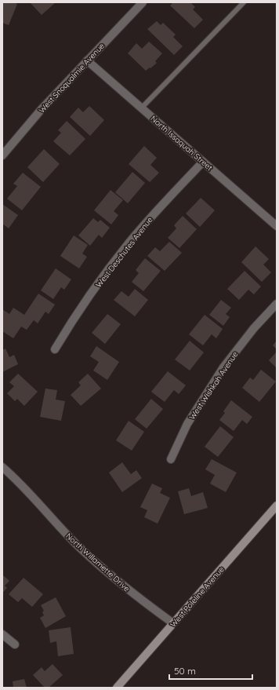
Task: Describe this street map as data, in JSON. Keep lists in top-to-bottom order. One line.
{"streets":{"street":["West Snoqualmie Avenue","North Issaquah Street","West Deschutes Avenue","West Wishkah Avenue","North Willamette Drive","West Poleline Avenue"]},"crossings":[["West Snoqualmie Avenue","North Issaquah Street"],["North Issaquah Street","West Deschutes Avenue"],["North Willamette Drive","West Poleline Avenue"]],"scale_bar":"50 m"}
